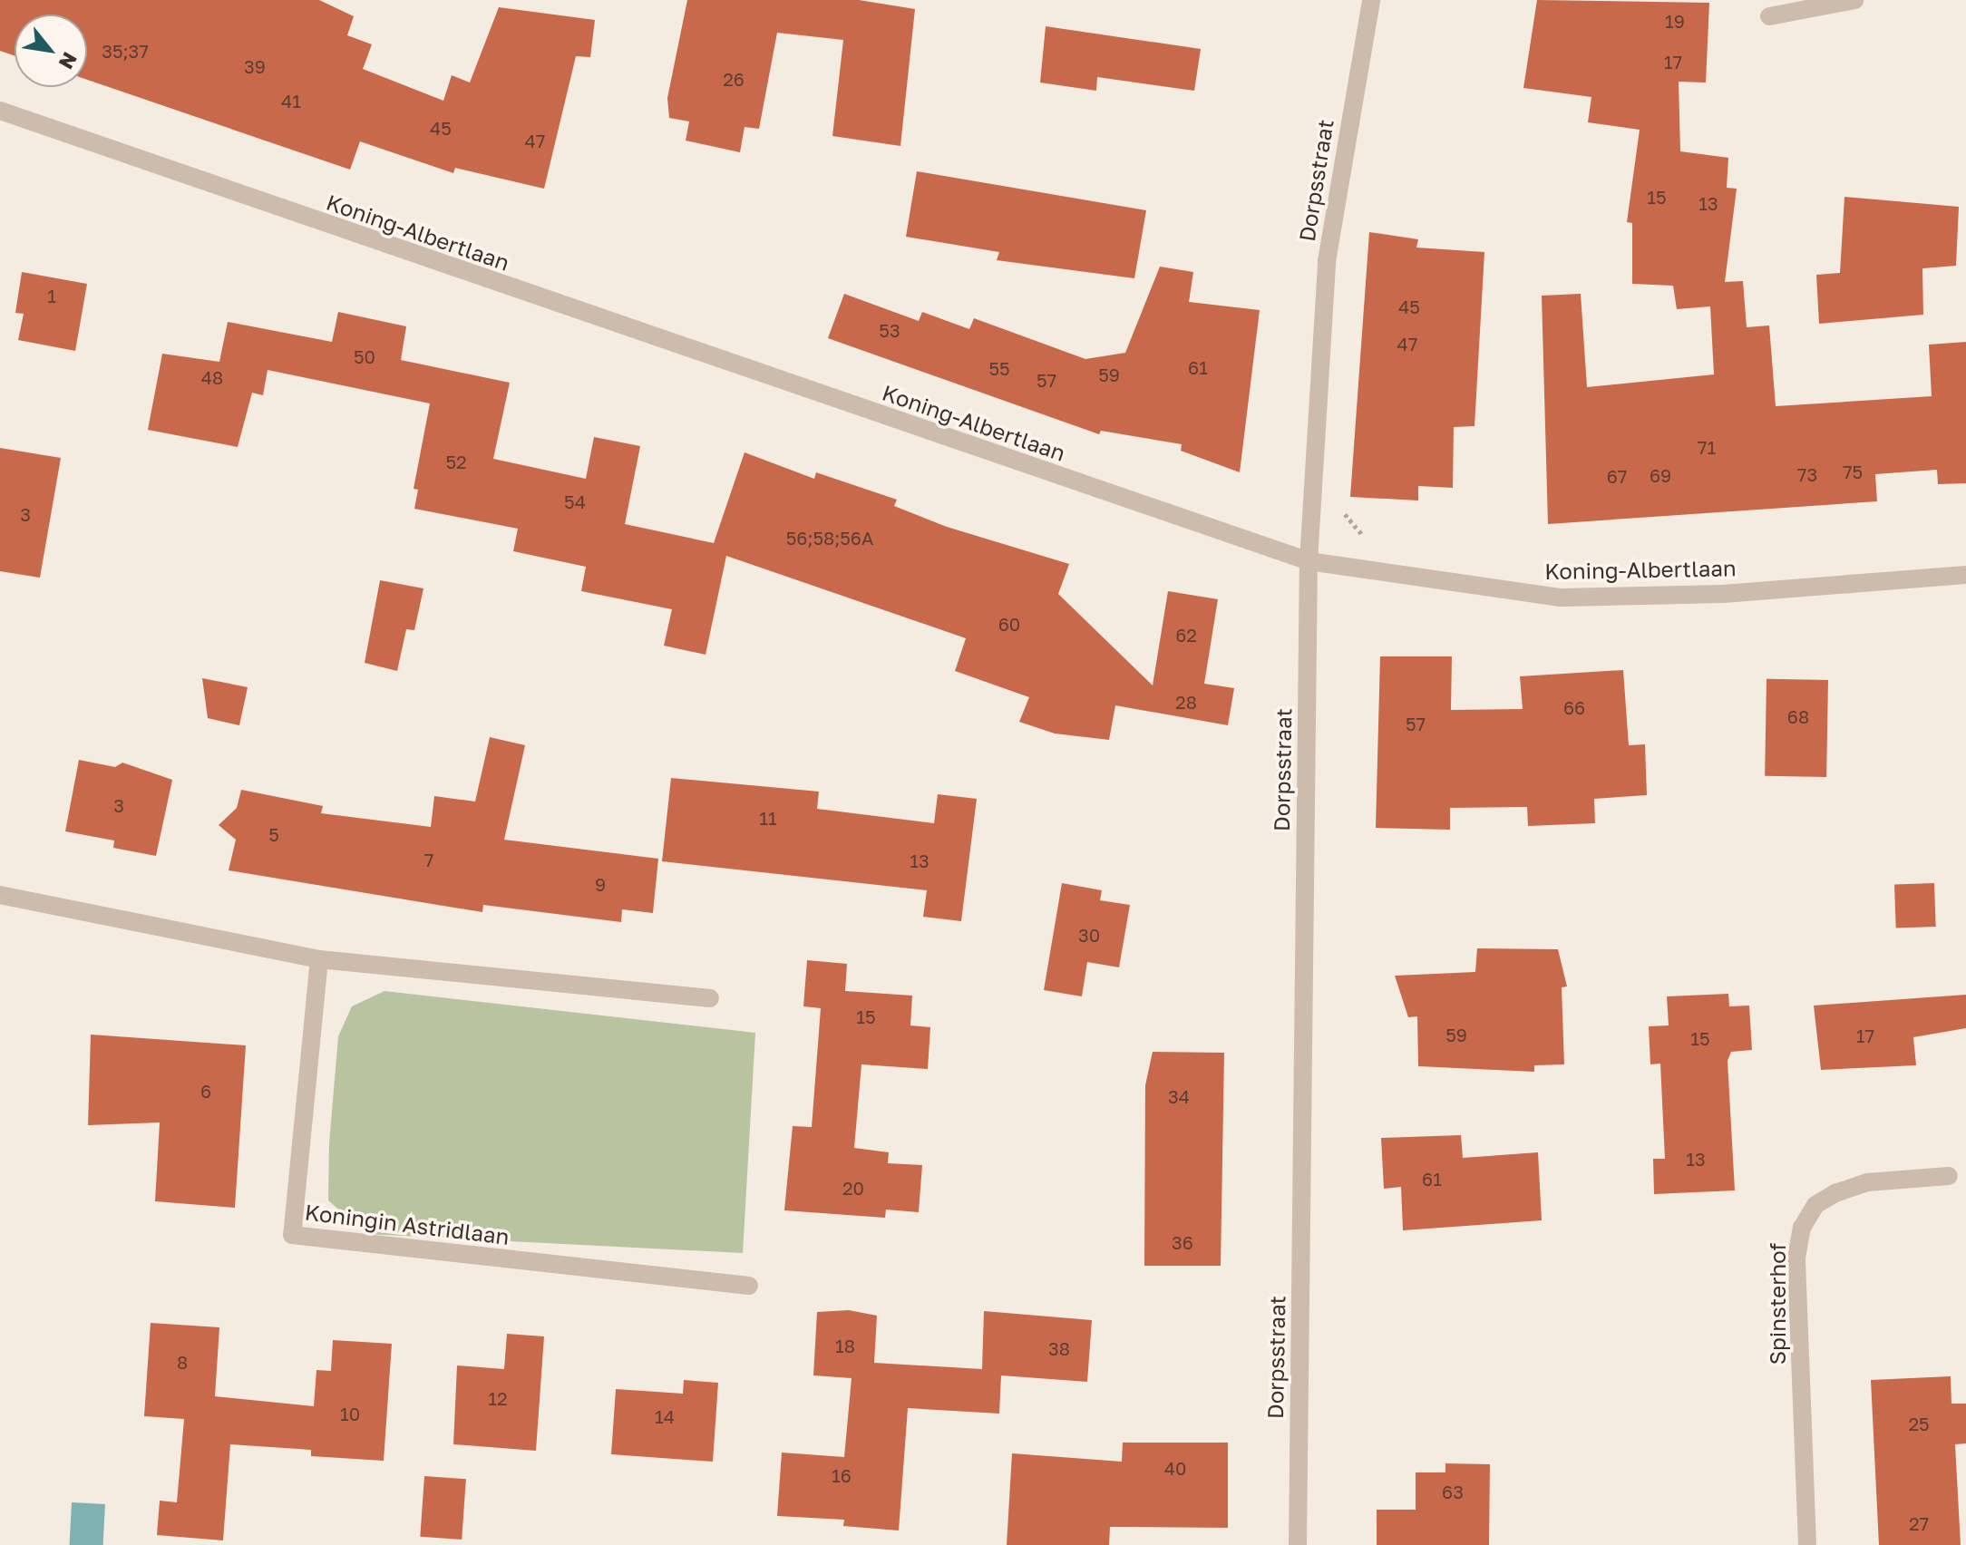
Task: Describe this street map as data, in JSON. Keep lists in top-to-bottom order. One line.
{"streets":{"street":["Dorpsstraat","Koning-Albertlaan","Koningin Astridlaan","Spinsterhof"]},"crossings":[["Dorpsstraat","Koning-Albertlaan"]],"house_numbers":["19","35;37","17","39","26","41","45","47","15","13","1","45","53","47","50","61","55","59","48","57","71","52","75","73","69","67","54","3","56;58;56A","60","62","28","66","68","57","3","11","5","7","13","9","30","15","59","17","15","6","34","13","61","20","36","18","38","8","12","10","14","25","40","16","63","27"],"north":"bottom right"}
